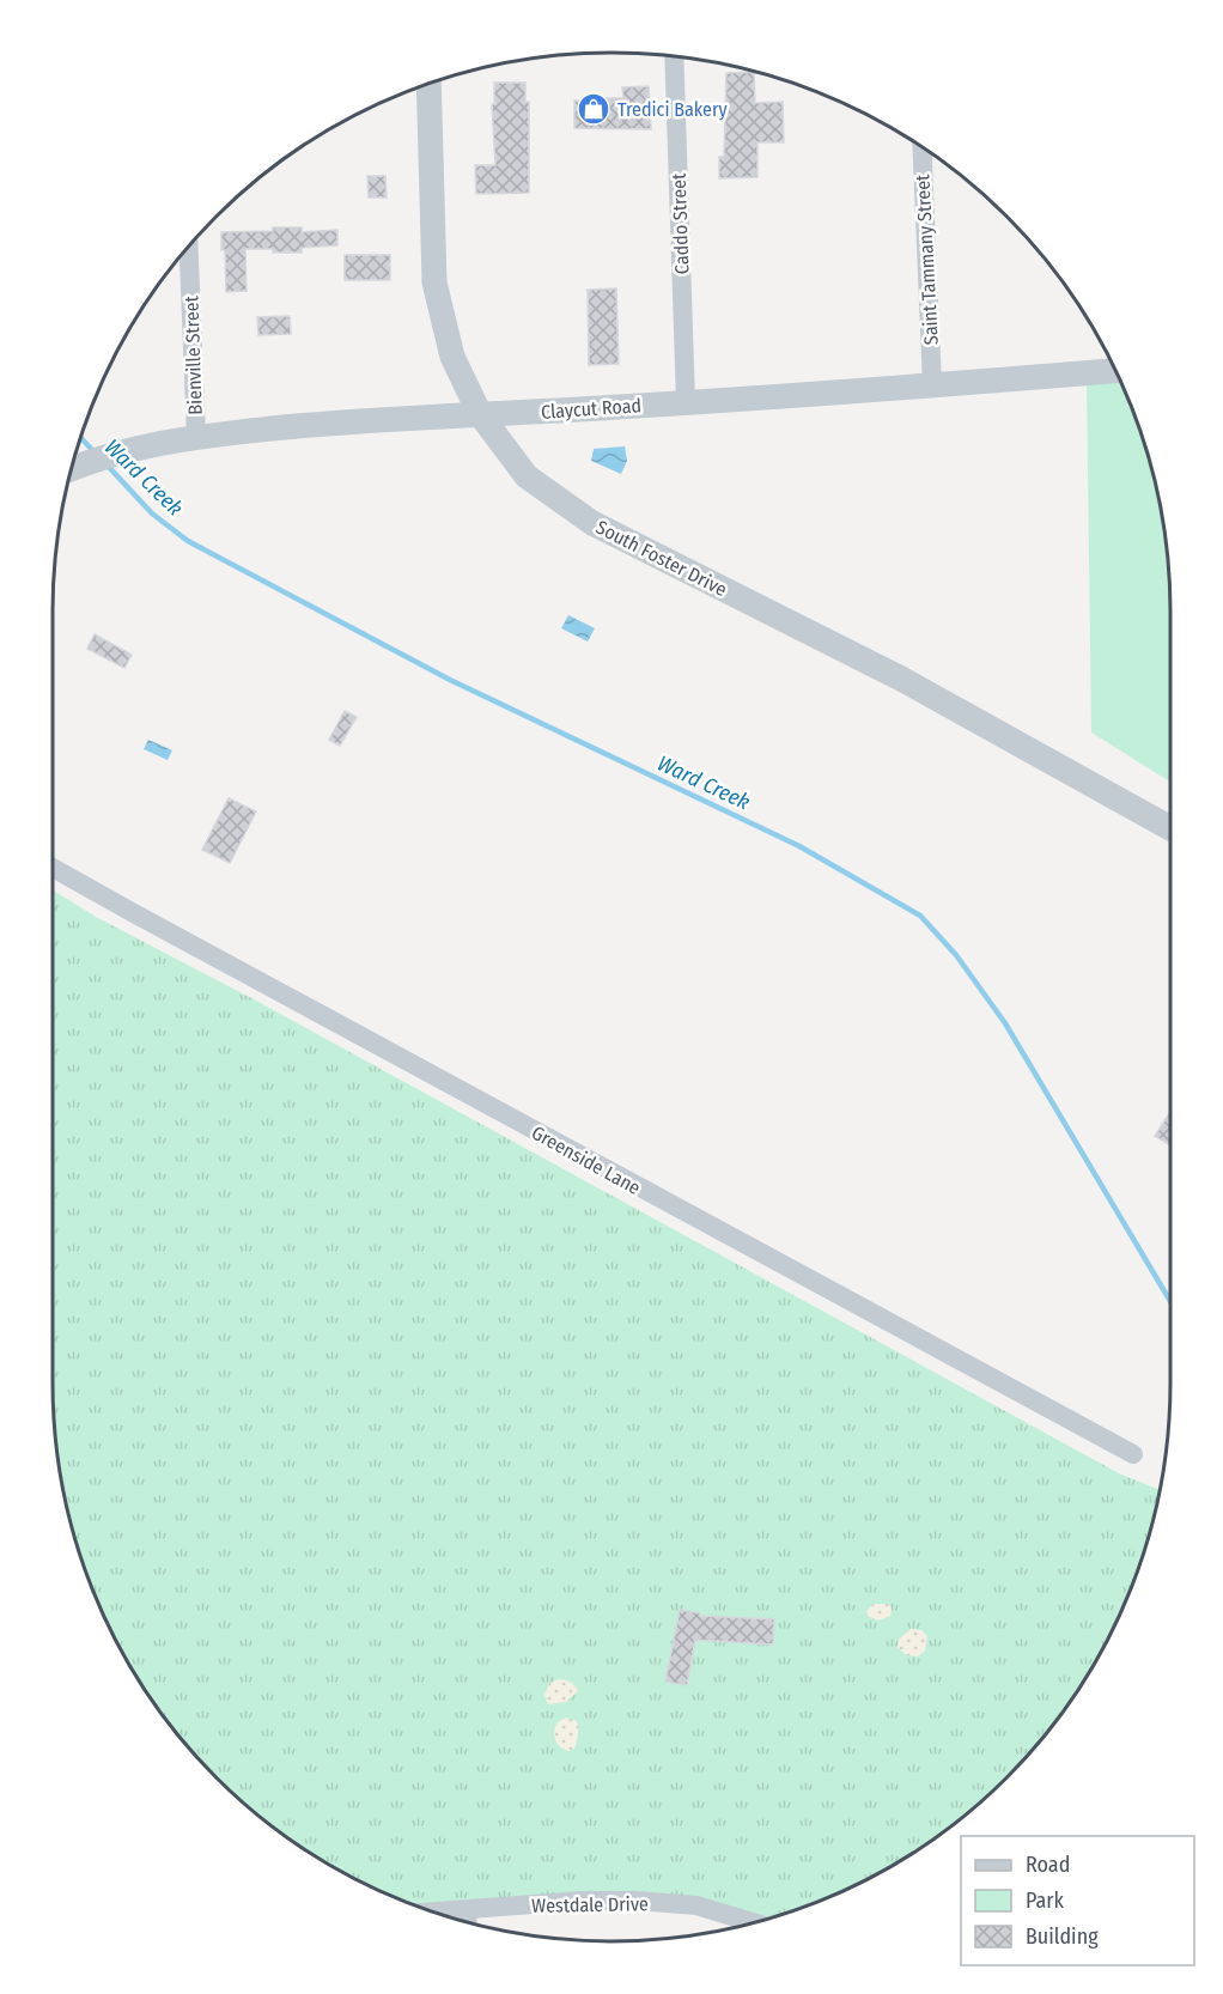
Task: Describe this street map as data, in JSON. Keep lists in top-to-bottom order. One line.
{"streets":{"street":["Caddo Street","Saint Tammany Street","Bienville Street","Claycut Road","South Foster Drive","Greenside Lane","Westdale Drive"]},"crossings":[["Caddo Street","Claycut Road"],["Saint Tammany Street","Claycut Road"],["Bienville Street","Claycut Road"],["Claycut Road","South Foster Drive"]],"water":["Ward Creek"],"places":{"shop":["Tredici Bakery"]},"legend":["Road","Park","Building"]}
